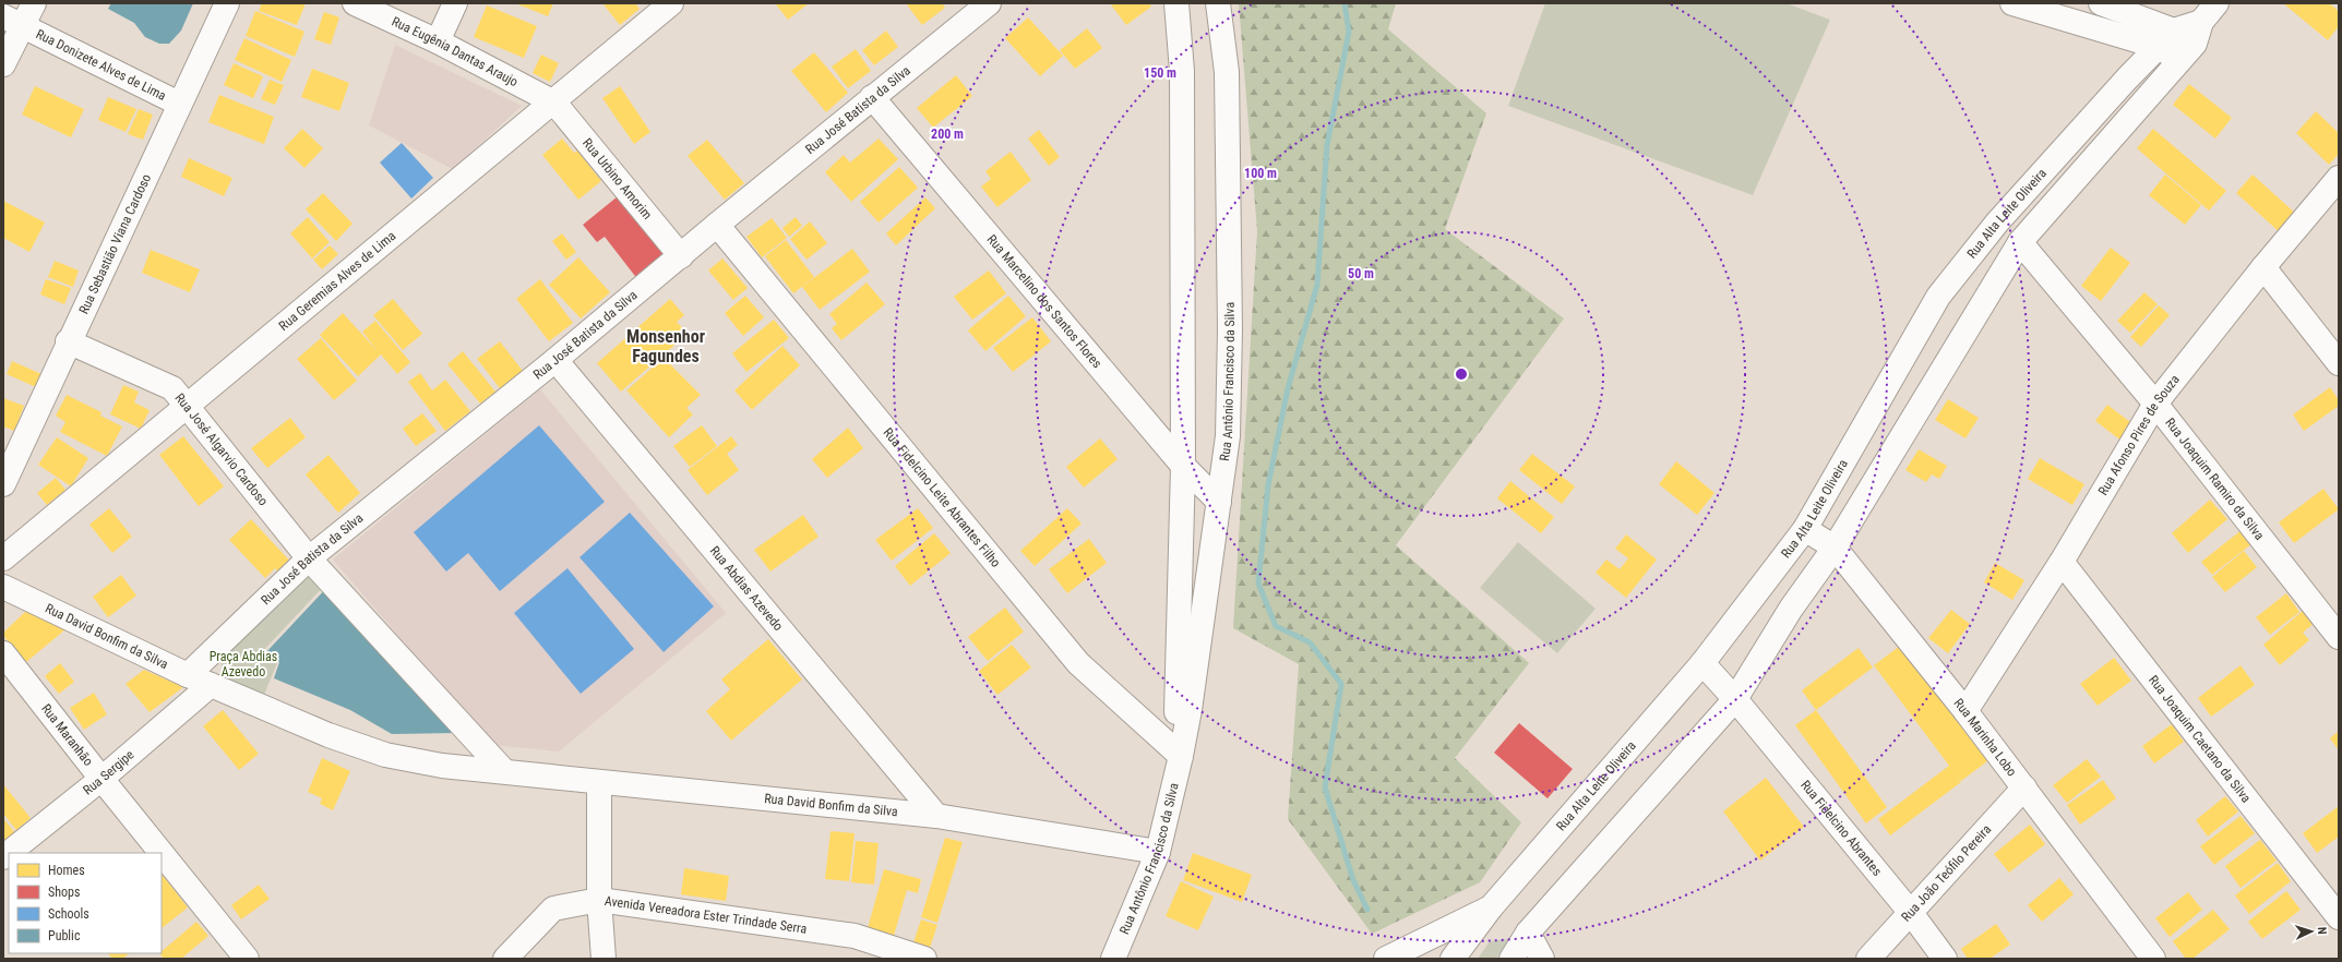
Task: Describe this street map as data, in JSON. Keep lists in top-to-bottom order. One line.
{"streets":{"street":["Rua Eugênia Dantas Araujo","Rua Donizete Alves de Lima","Rua José Batista da Silva","Rua Urbino Amorim","Rua Alta Leite Oliveira","Rua Sebastião Viana Cardoso","Rua Geremias Alves de Lima","Rua Marcelino dos Santos Flores","Rua Antônio Francisco da Silva","Rua Afonso Pires de Souza","Rua José Algarvio Cardoso","Rua Joaquim Ramiro da Silva","Rua Fidelcino Leite Abrantes Filho","Rua Abdias Azevedo","Rua David Bonfim da Silva","Rua Maranhão","Rua Marinha Lobo","Rua Joaquim Caetano da Silva","Rua Sergipe","Rua Fidelcino Abrantes","Rua João Teófilo Pereira","Avenida Vereadora Ester Trindade Serra"]},"crossings":[["Rua Eugênia Dantas Araujo","Rua Urbino Amorim"],["Rua Eugênia Dantas Araujo","Rua Geremias Alves de Lima"],["Rua Donizete Alves de Lima","Rua Sebastião Viana Cardoso"],["Rua José Batista da Silva","Rua Urbino Amorim"],["Rua José Batista da Silva","Rua Marcelino dos Santos Flores"],["Rua José Batista da Silva","Rua José Algarvio Cardoso"],["Rua José Batista da Silva","Rua Fidelcino Leite Abrantes Filho"],["Rua José Batista da Silva","Rua Abdias Azevedo"],["Rua José Batista da Silva","Rua David Bonfim da Silva"],["Rua Urbino Amorim","Rua Geremias Alves de Lima"],["Rua Alta Leite Oliveira","Rua Marinha Lobo"],["Rua Alta Leite Oliveira","Rua Fidelcino Abrantes"],["Rua Sebastião Viana Cardoso","Rua José Algarvio Cardoso"],["Rua Geremias Alves de Lima","Rua José Algarvio Cardoso"],["Rua Marcelino dos Santos Flores","Rua Antônio Francisco da Silva"],["Rua Antônio Francisco da Silva","Rua Fidelcino Leite Abrantes Filho"],["Rua Antônio Francisco da Silva","Rua David Bonfim da Silva"],["Rua Afonso Pires de Souza","Rua Joaquim Ramiro da Silva"],["Rua Afonso Pires de Souza","Rua Marinha Lobo"],["Rua Afonso Pires de Souza","Rua Joaquim Caetano da Silva"],["Rua Abdias Azevedo","Rua David Bonfim da Silva"],["Rua David Bonfim da Silva","Rua Sergipe"],["Rua Maranhão","Rua Sergipe"],["Rua Marinha Lobo","Rua João Teófilo Pereira"],["Rua Fidelcino Abrantes","Rua João Teófilo Pereira"]],"districts":["Monsenhor Fagundes"],"parks":["Praça Abdias Azevedo"],"legend":["Homes","Shops","Schools","Public"],"north":"right","rings":["150 m","200 m","100 m","50 m"]}
